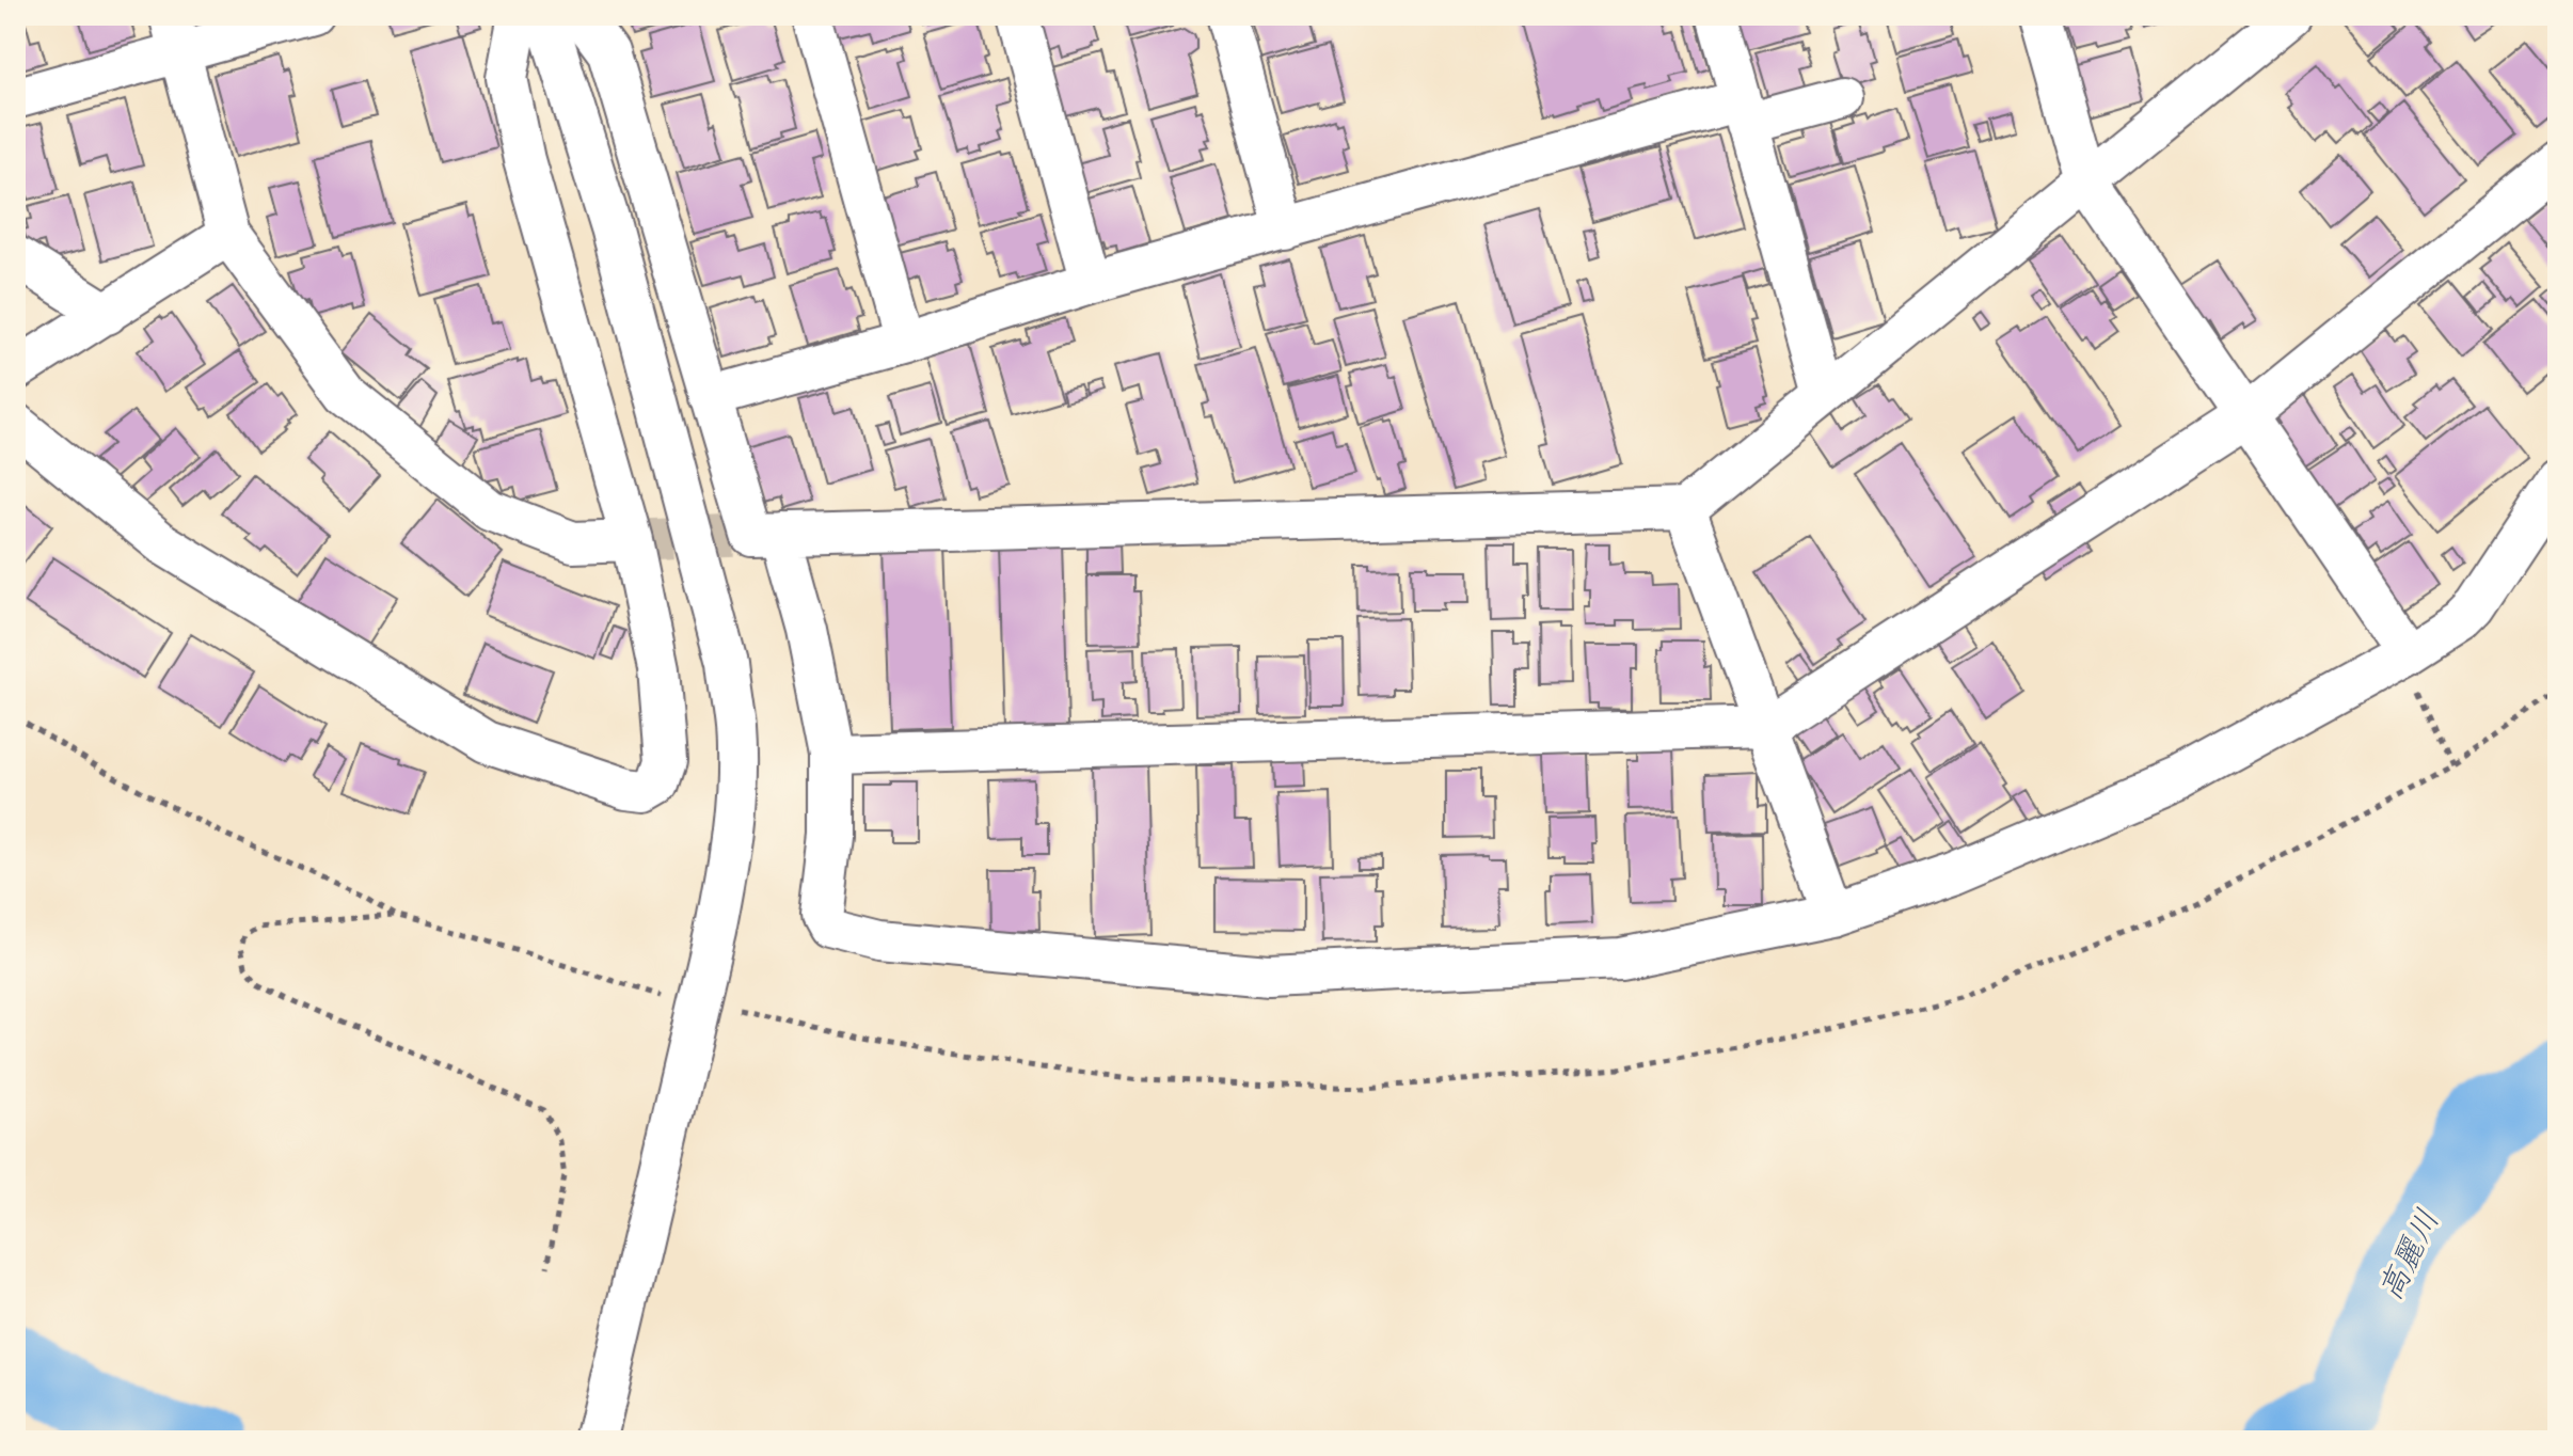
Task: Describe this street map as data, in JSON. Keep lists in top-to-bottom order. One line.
{"water":["高麗川"]}
